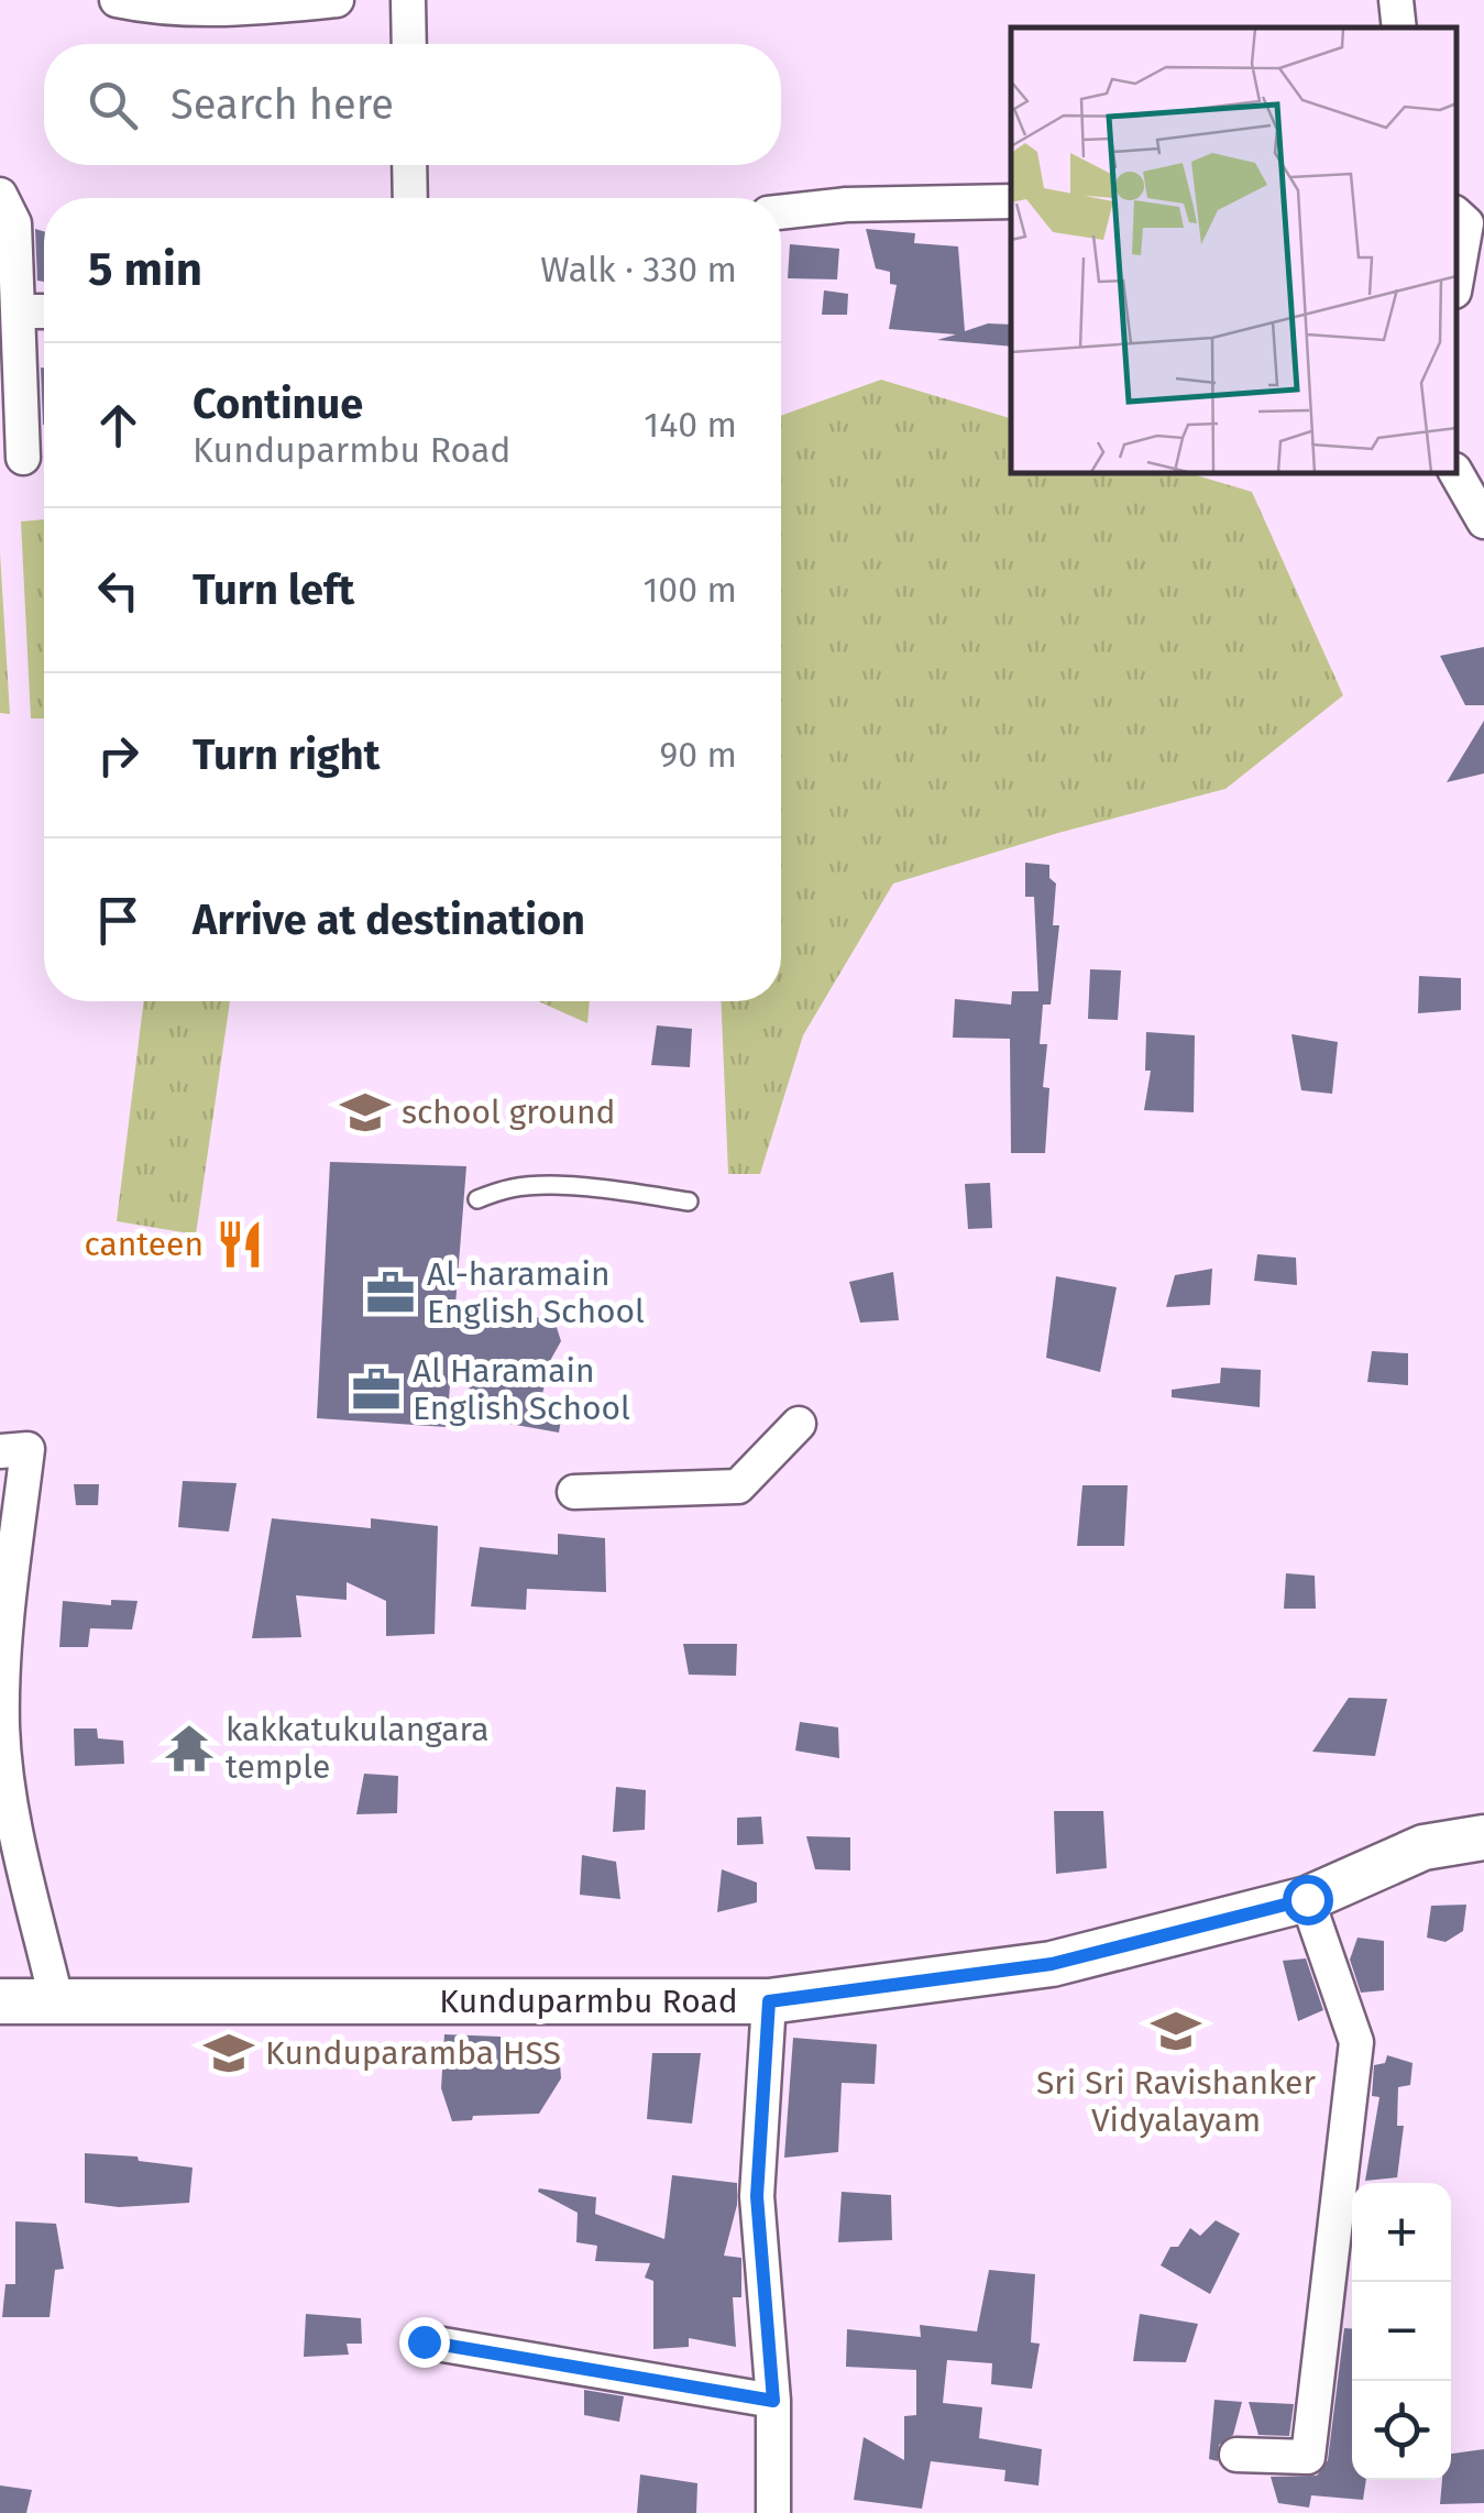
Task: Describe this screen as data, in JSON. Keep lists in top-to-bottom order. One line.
{"streets":{"main road":["Kunduparmbu Road"]},"places":{"school or university":["school ground","Sri Sri Ravishanker Vidyalayam","Kunduparamba HSS"],"restaurant":["canteen"],"office":["Al-haramain English School","Al Haramain English School"],"temple":["kakkatukulangara temple"]},"page":{"search":"Search here","heading":["5 min","Walk · 330 m"],"list":[["Continue","Kunduparmbu Road","140 m"],["Turn left","100 m"],["Turn right","90 m"],"Arrive at destination"],"map_buttons":["+","−"]}}
